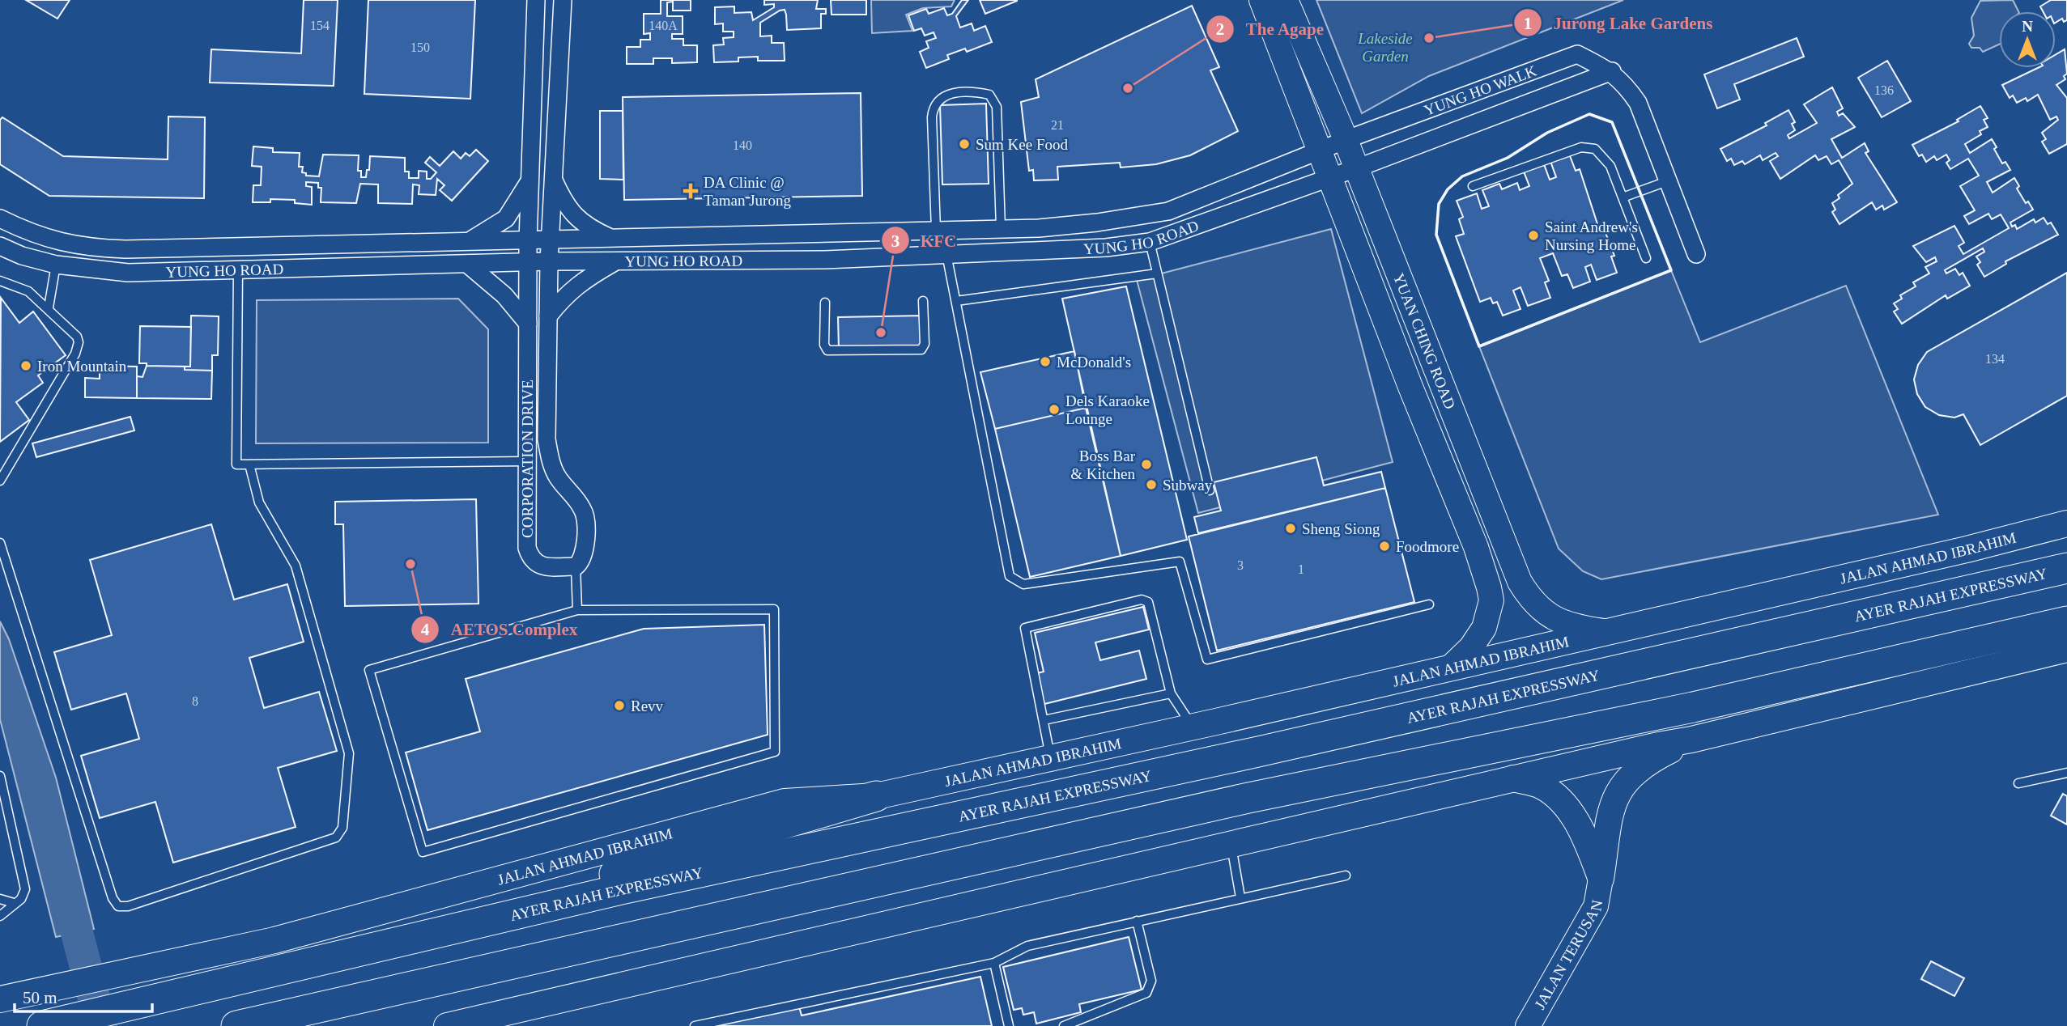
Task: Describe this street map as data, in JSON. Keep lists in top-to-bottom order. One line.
{"streets":{"highway":["AYER RAJAH EXPRESSWAY"],"main road":["JALAN AHMAD IBRAHIM"],"street":["YUNG HO WALK","YUNG HO ROAD","YUAN CHING ROAD","CORPORATION DRIVE","JALAN TERUSAN"]},"crossings":[["YUNG HO WALK","YUNG HO ROAD"],["YUNG HO WALK","YUAN CHING ROAD"],["YUNG HO ROAD","YUAN CHING ROAD"],["YUNG HO ROAD","CORPORATION DRIVE"],["YUAN CHING ROAD","JALAN AHMAD IBRAHIM"]],"parks":["Lakeside Garden"],"places":{"other":["Jurong Lake Gardens","The Agape","Sum Kee Food","Saint Andrew's Nursing Home","KFC","McDonald's","Iron Mountain","Dels Karaoke Lounge","Boss Bar & Kitchen","Subway","Sheng Siong","Foodmore","AETOS Complex","Revv"],"health":["DA Clinic @ Taman Jurong"]},"house_numbers":["154","140A","150","136","21","140","134","3","1","8"],"scale_bar":"50 m","north":"top"}
